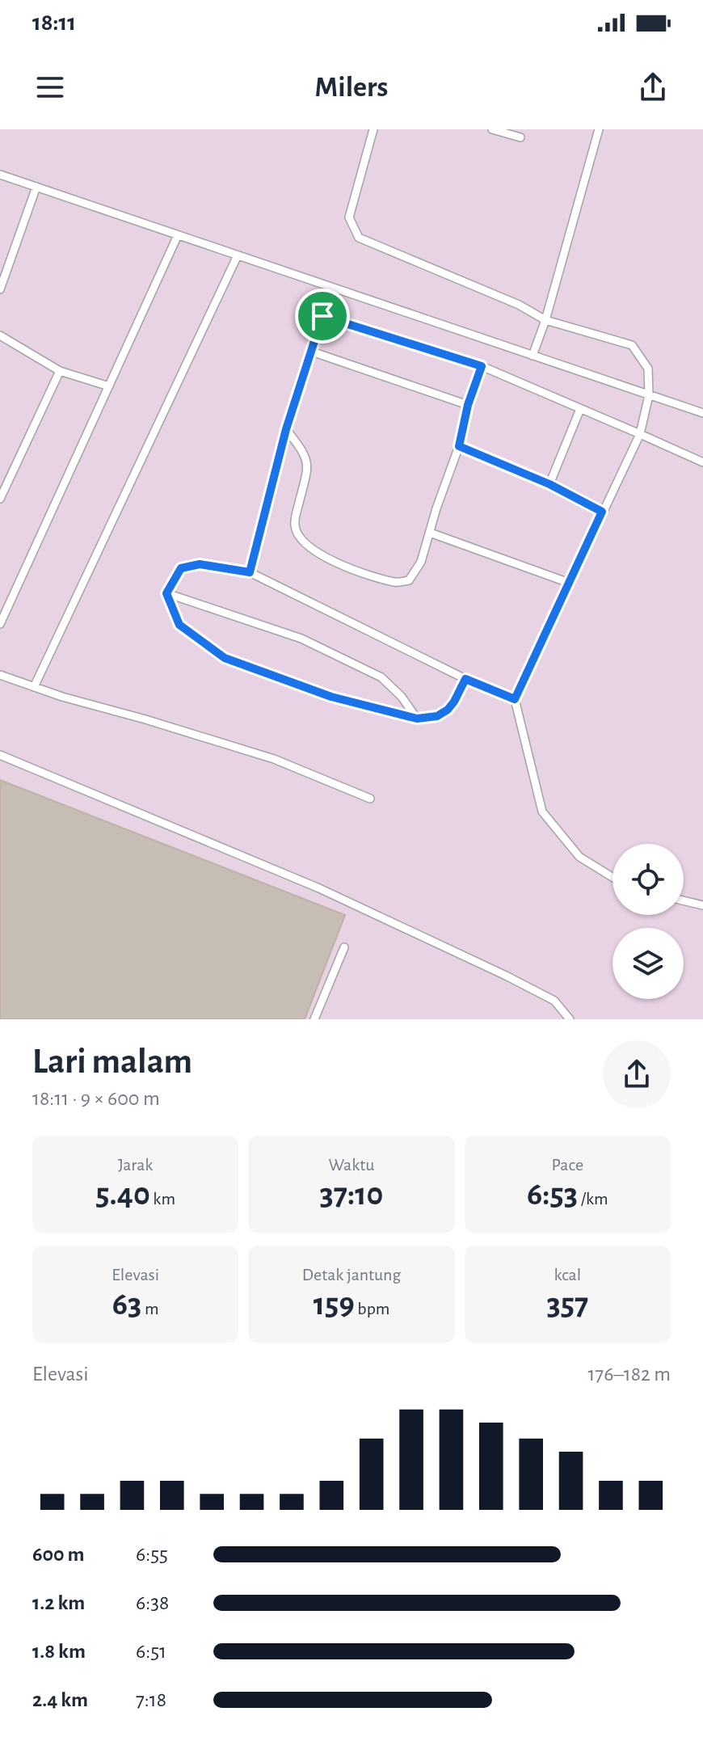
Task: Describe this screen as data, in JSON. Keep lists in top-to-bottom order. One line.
{"page":{"status":"18:11","header":"Milers","heading":["Lari malam","18:11 · 9 × 600 m"],"stats":[["Jarak","5.40 km"],["Waktu","37:10"],["Pace","6:53 /km"],["Elevasi","63 m"],["Detak jantung","159 bpm"],["kcal","357"]],"chart":["Elevasi","176–182 m"],"list":[{"name":"600 m","note":"6:55"},{"name":"1.2 km","note":"6:38"},{"name":"1.8 km","note":"6:51"},{"name":"2.4 km","note":"7:18"}]}}
